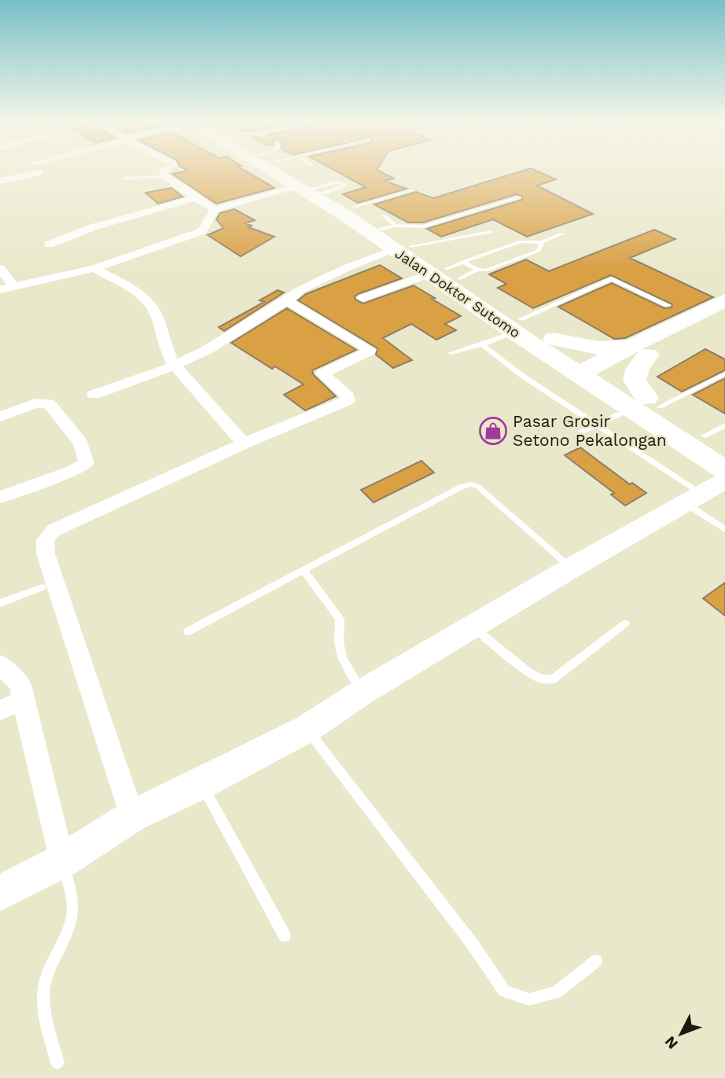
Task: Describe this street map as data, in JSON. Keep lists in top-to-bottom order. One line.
{"streets":{"highway":["Jalan Doktor Sutomo"]},"places":{"shop":["Pasar Grosir Setono Pekalongan"]},"north":"bottom left"}
